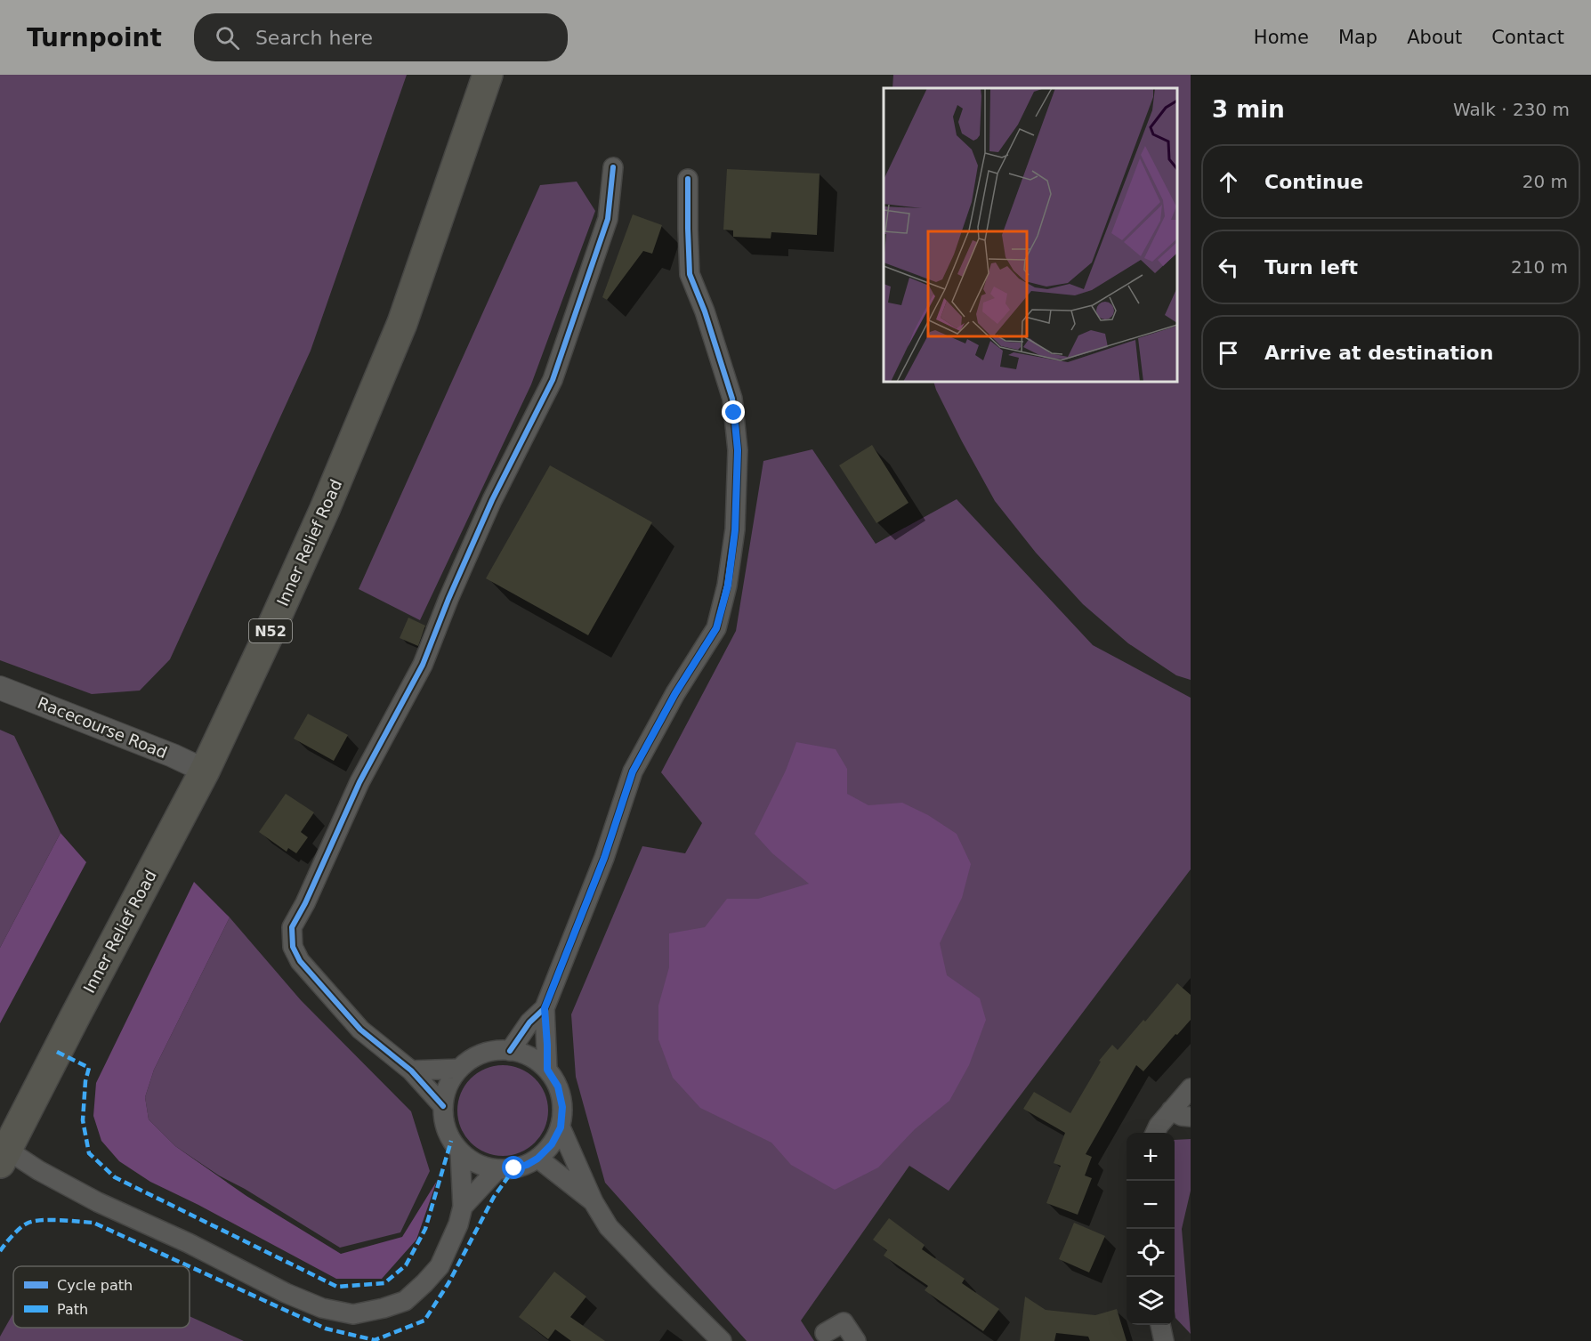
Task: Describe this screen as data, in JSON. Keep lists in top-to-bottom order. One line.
{"streets":{"main road":["Inner Relief Road","N52"],"street":["Racecourse Road"]},"crossings":[["Inner Relief Road","Racecourse Road"]],"legend":["Cycle path","Path"],"page":{"header":"Turnpoint","search":"Search here","nav":["Home","Map","About","Contact"],"heading":["3 min","Walk · 230 m"],"list":[["Continue","20 m"],["Turn left","210 m"],"Arrive at destination"],"map_buttons":["+","−"]}}
